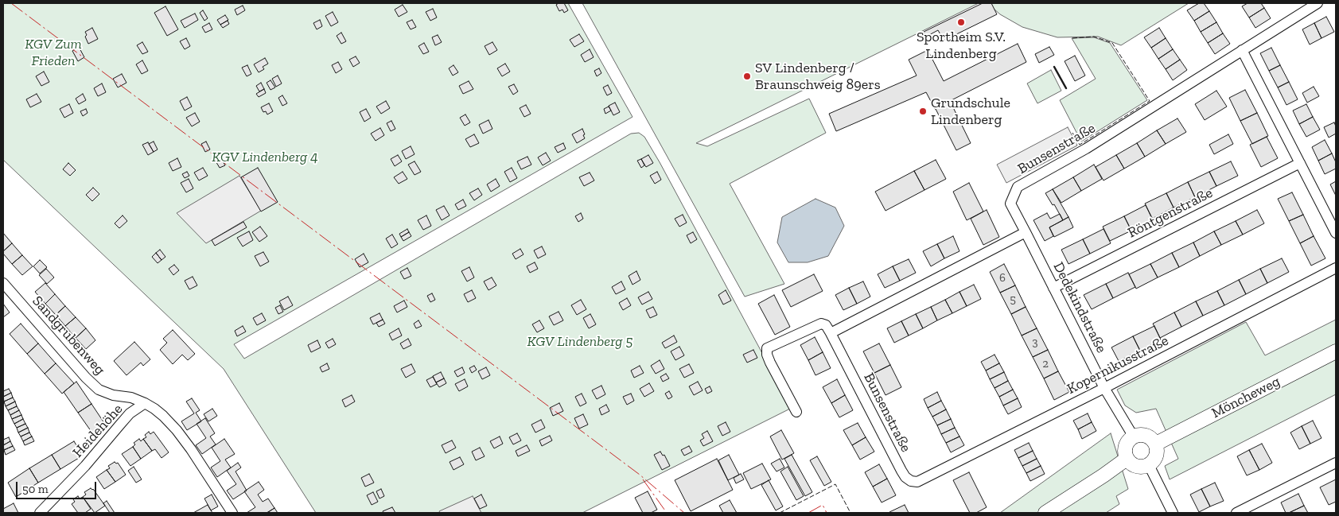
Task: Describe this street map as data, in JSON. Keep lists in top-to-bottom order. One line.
{"streets":{"main road":["Möncheweg"],"street":["Bunsenstraße","Röntgenstraße","Dedekindstraße","Sandgrubenweg","Kopernikusstraße","Heidehöhe"]},"crossings":[["Bunsenstraße","Dedekindstraße"],["Bunsenstraße","Kopernikusstraße"],["Röntgenstraße","Dedekindstraße"],["Dedekindstraße","Kopernikusstraße"],["Dedekindstraße","Möncheweg"],["Sandgrubenweg","Heidehöhe"]],"parks":["KGV Zum Frieden","KGV Lindenberg 4","KGV Lindenberg 5"],"places":["Sportheim S.V. Lindenberg","SV Lindenberg / Braunschweig 89ers","Grundschule Lindenberg"],"house_numbers":["6","5","3","2"],"scale_bar":"50 m"}
